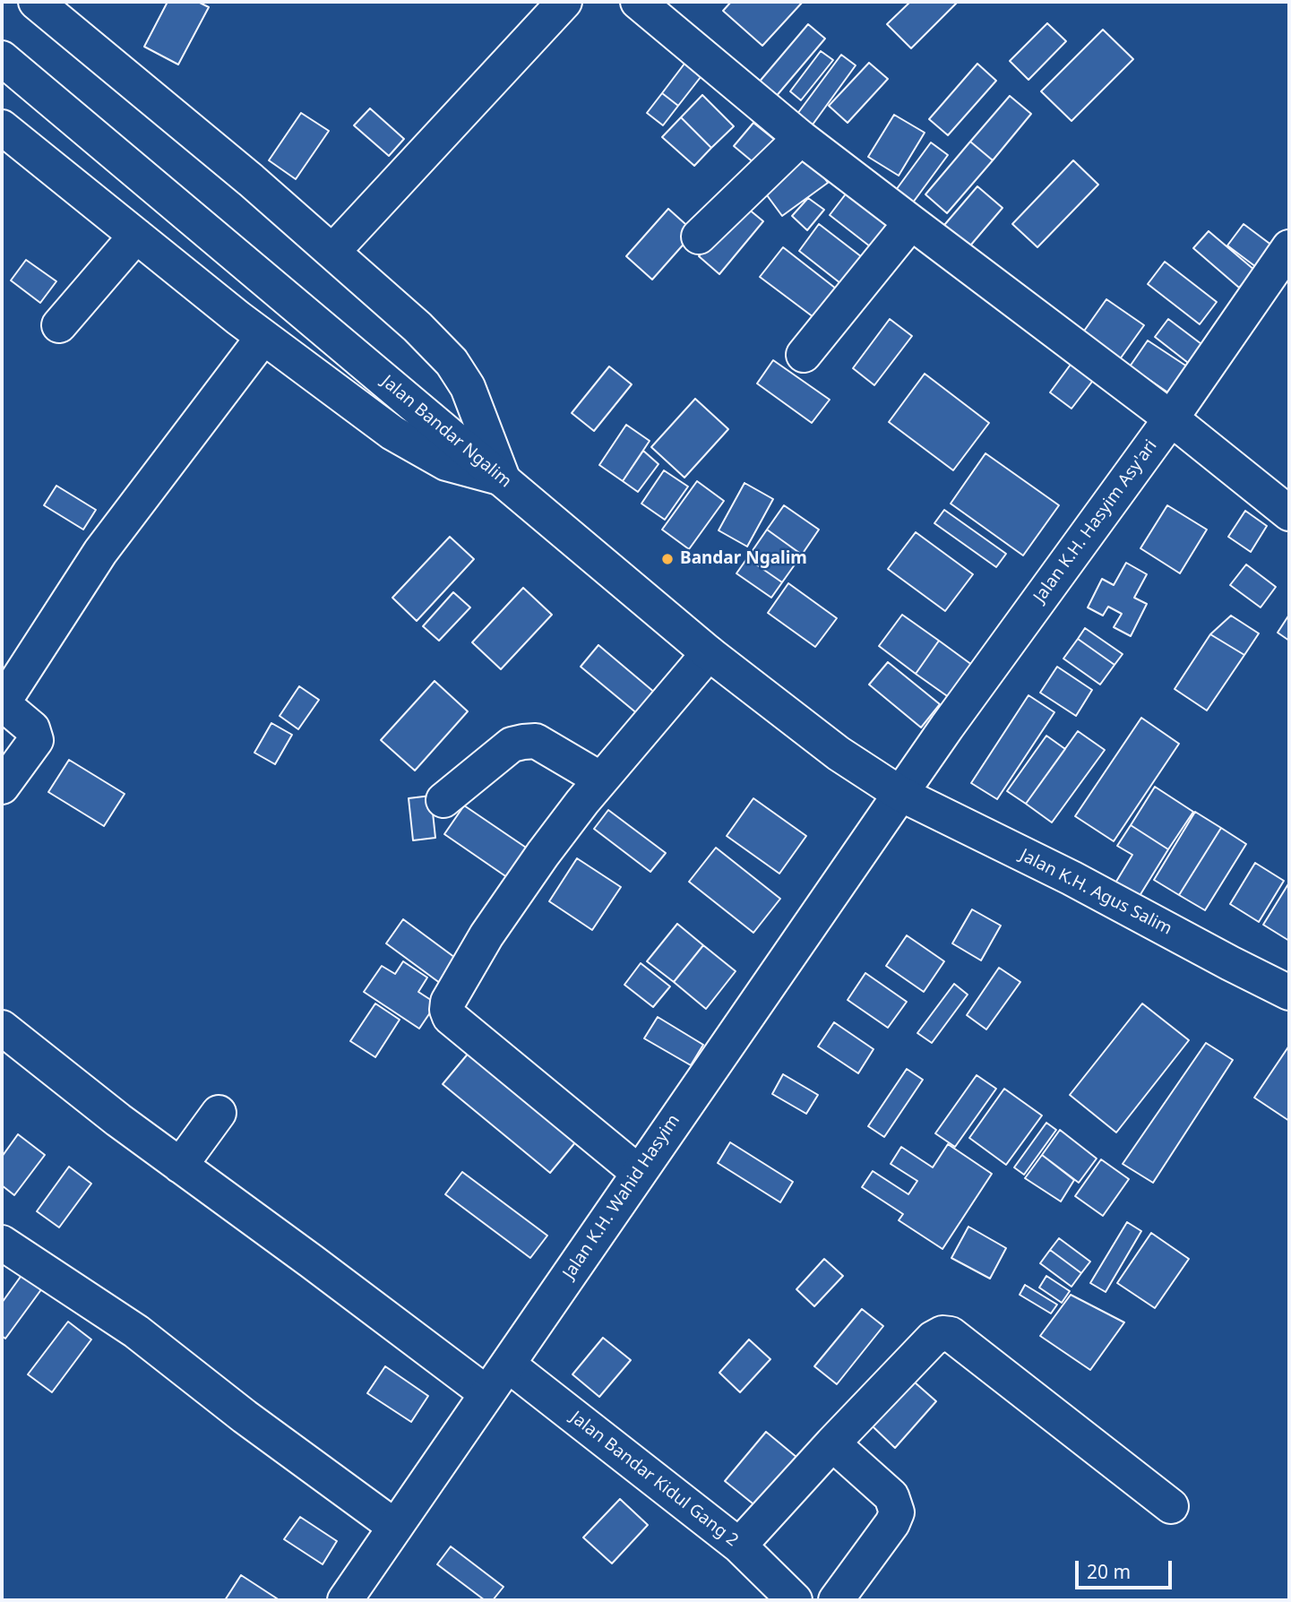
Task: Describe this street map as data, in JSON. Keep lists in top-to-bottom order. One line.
{"streets":{"main road":["Jalan Bandar Ngalim","Jalan K.H. Hasyim Asy'ari","Jalan K.H. Agus Salim","Jalan K.H. Wahid Hasyim","Jalan Bandar Kidul Gang 2"]},"crossings":[["Jalan Bandar Ngalim","Jalan K.H. Hasyim Asy'ari"],["Jalan Bandar Ngalim","Jalan K.H. Agus Salim"],["Jalan Bandar Ngalim","Jalan K.H. Wahid Hasyim"],["Jalan K.H. Hasyim Asy'ari","Jalan K.H. Agus Salim"],["Jalan K.H. Hasyim Asy'ari","Jalan K.H. Wahid Hasyim"],["Jalan K.H. Agus Salim","Jalan K.H. Wahid Hasyim"],["Jalan K.H. Wahid Hasyim","Jalan Bandar Kidul Gang 2"]],"places":["Bandar Ngalim"],"scale_bar":"20 m"}
